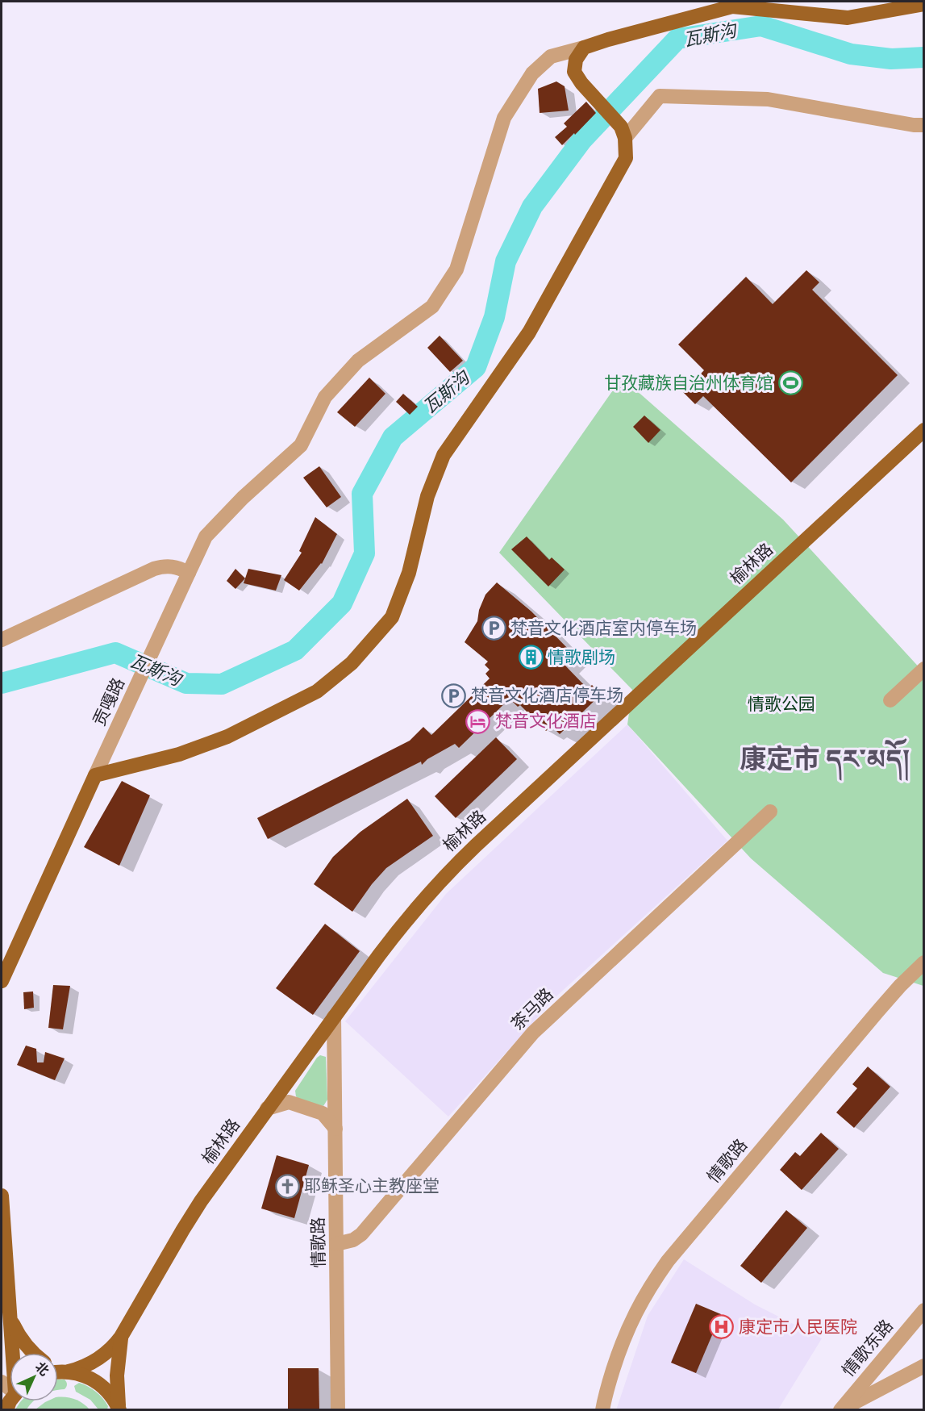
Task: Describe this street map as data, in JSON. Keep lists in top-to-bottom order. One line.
{"streets":{"main road":["榆林路","贡嘎路"],"street":["茶马路","情歌路","情歌东路"]},"crossings":[["榆林路","情歌路"],["茶马路","情歌路"]],"districts":["康定市 དར་མདོ།"],"water":["瓦斯沟"],"parks":["情歌公园"],"places":{"sports":["甘孜藏族自治州体育馆"],"parking":["梵音文化酒店室内停车场","梵音文化酒店停车场"],"building":["情歌剧场"],"hotel":["梵音文化酒店"],"church":["耶稣圣心主教座堂"],"hospital":["康定市人民医院"]},"north":"top right"}
